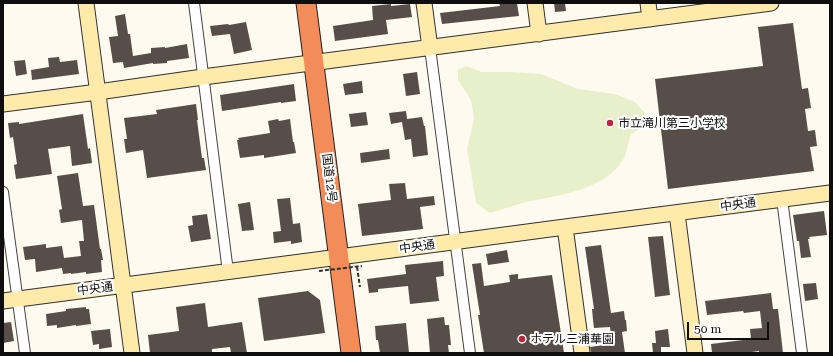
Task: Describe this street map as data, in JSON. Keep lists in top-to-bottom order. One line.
{"streets":{"highway":["国道12号"],"street":["中央通"]},"crossings":[["国道12号","中央通"]],"places":["市立滝川第三小学校","ホテル三浦華園"],"scale_bar":"50 m"}
